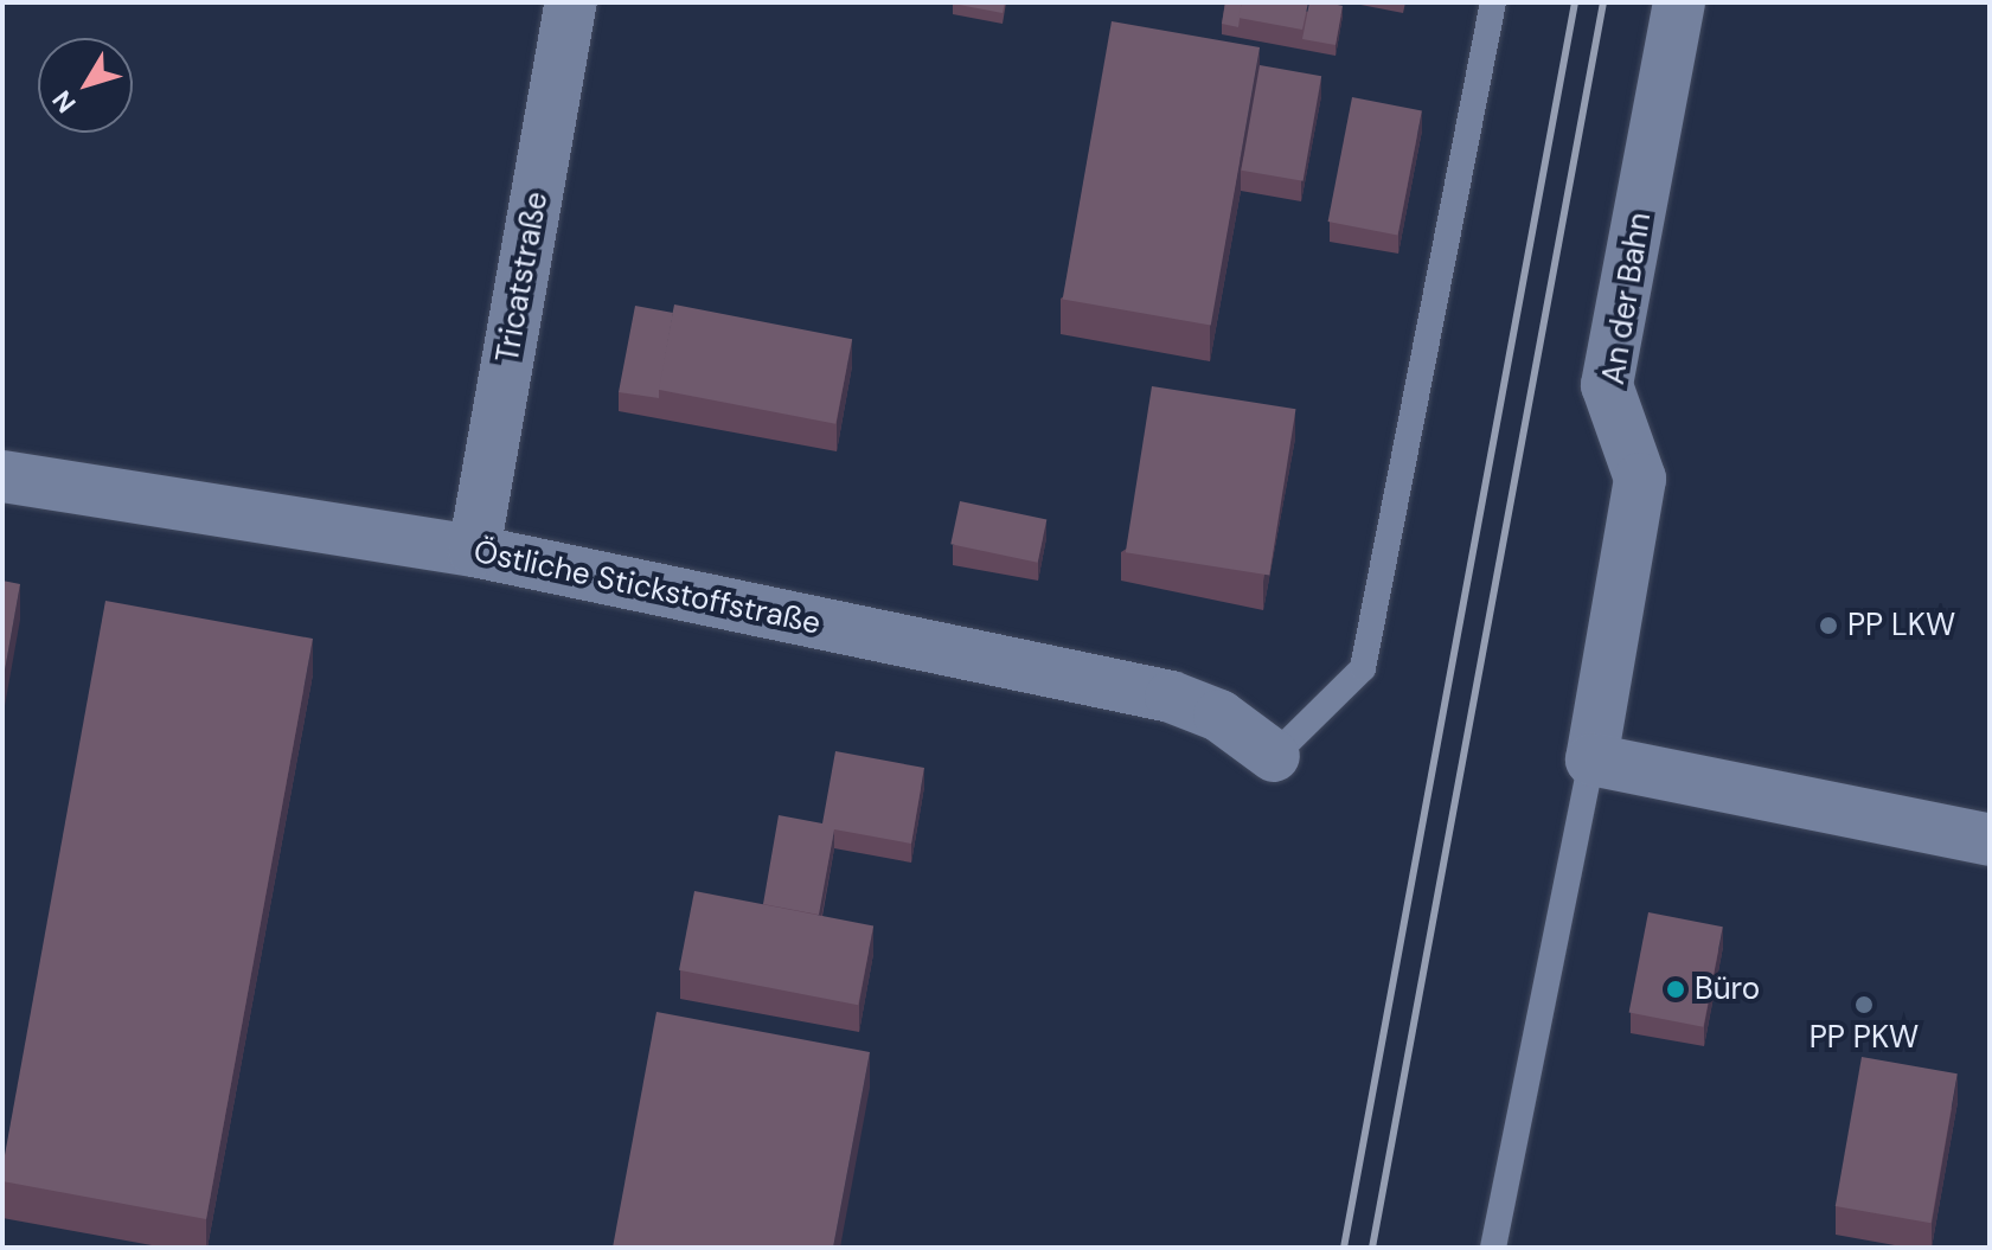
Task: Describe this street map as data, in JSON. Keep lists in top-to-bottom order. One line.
{"streets":{"street":["Tricatstraße","An der Bahn","Östliche Stickstoffstraße"]},"crossings":[["Tricatstraße","Östliche Stickstoffstraße"]],"places":["PP LKW","Büro","PP PKW"],"north":"bottom left"}
